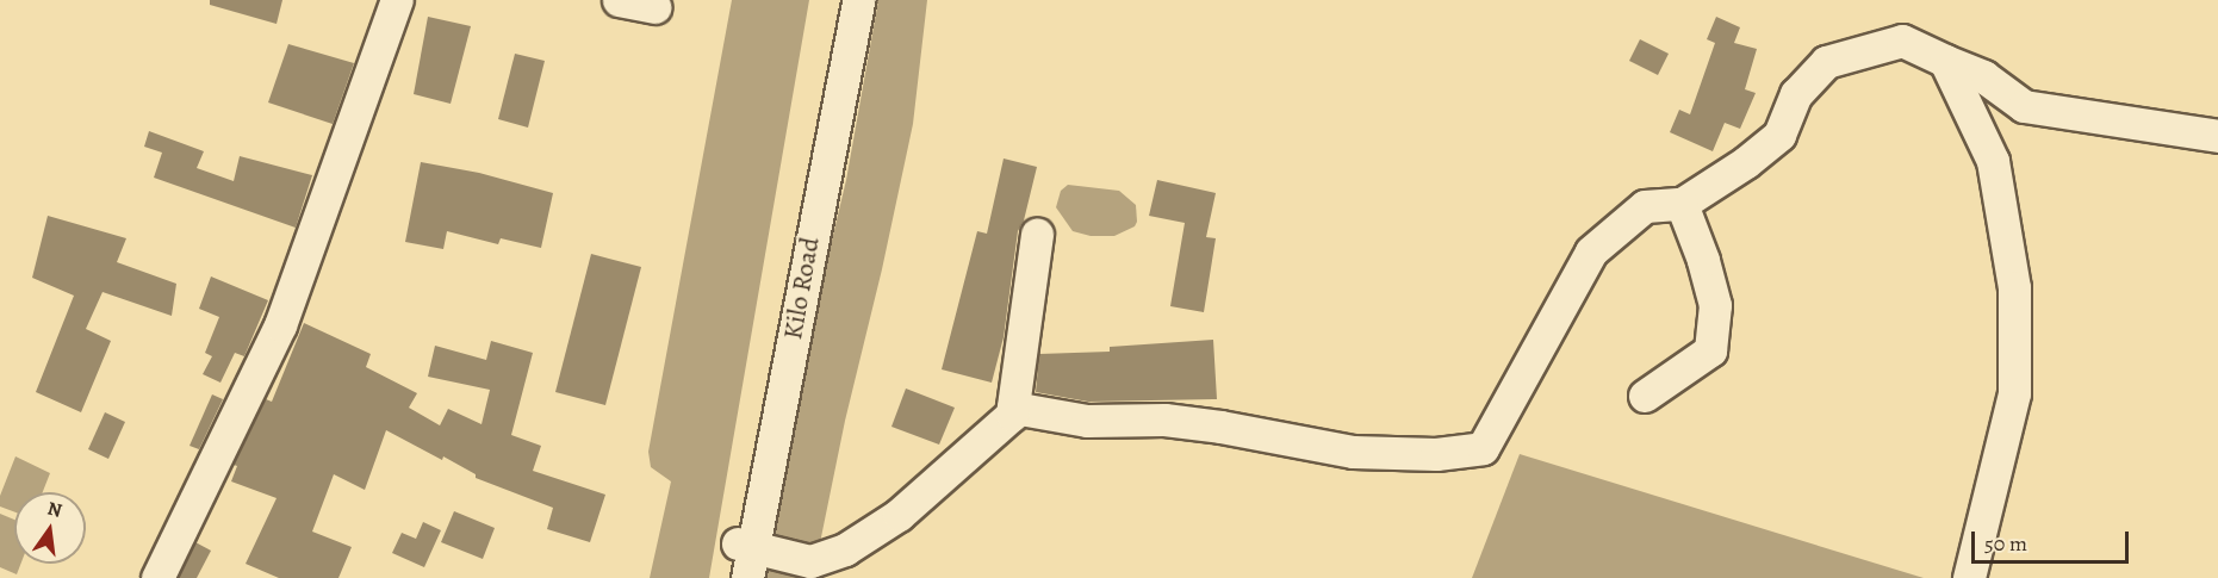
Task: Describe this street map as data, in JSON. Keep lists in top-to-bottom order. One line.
{"streets":{"street":["Kilo Road"]},"scale_bar":"50 m","north":"top"}
